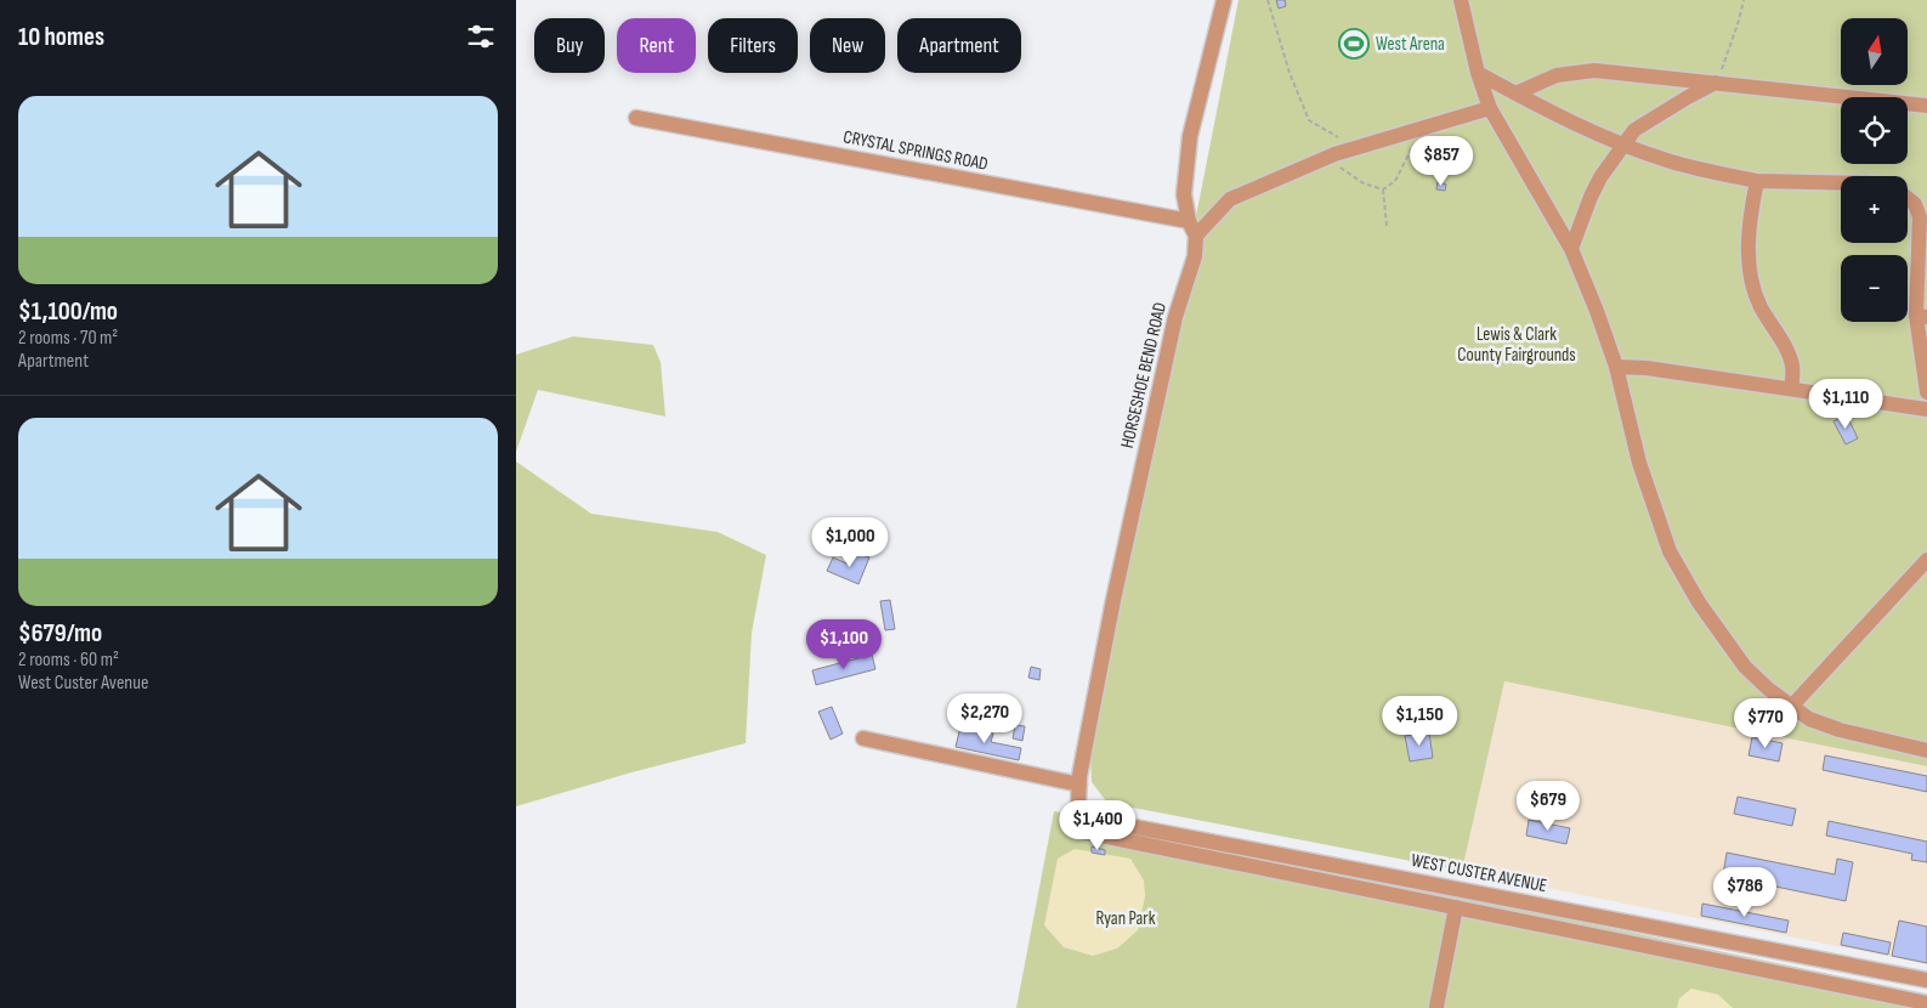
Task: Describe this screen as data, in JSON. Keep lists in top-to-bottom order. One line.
{"streets":{"street":["CRYSTAL SPRINGS ROAD","HORSESHOE BEND ROAD","WEST CUSTER AVENUE"]},"parks":["Lewis & Clark County Fairgrounds","Ryan Park"],"places":{"sports":["West Arena"]},"north":"top","page":{"heading":"10 homes","map_buttons":["+","−"],"chip":["Buy","Rent","Filters","New","Apartment"],"list":[{"name":"$1,100/mo","note":"2 rooms · 70 m² · Apartment"},{"name":"$679/mo","note":"2 rooms · 60 m² · West Custer Avenue"}],"price":["$857","$1,110","$1,000","$1,100","$2,270","$1,150","$770","$679","$1,400","$786"]}}
